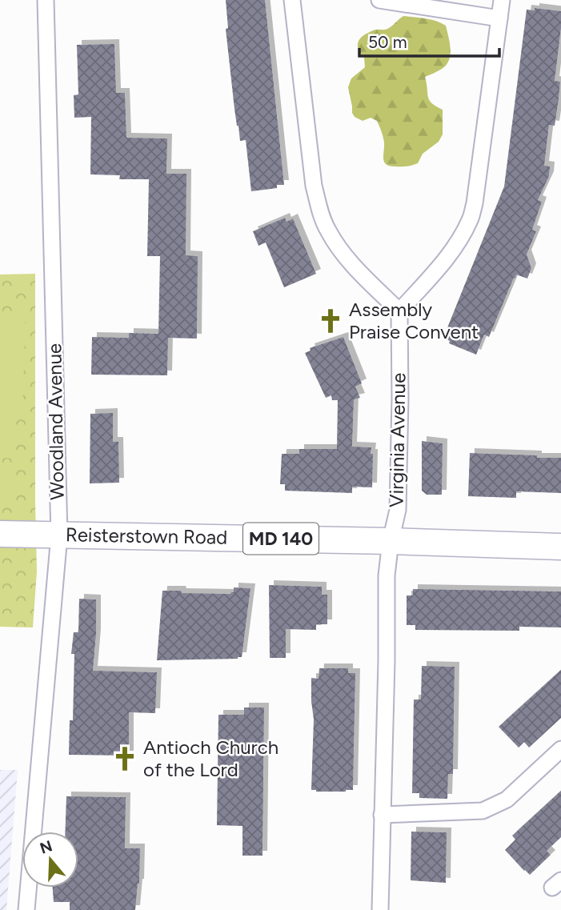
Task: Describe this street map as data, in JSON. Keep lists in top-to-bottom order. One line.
{"streets":{"main road":["Reisterstown Road","MD 140"],"street":["Woodland Avenue","Virginia Avenue"]},"crossings":[["Woodland Avenue","Reisterstown Road"],["Virginia Avenue","Reisterstown Road"]],"places":{"church":["Assembly Praise Convent","Antioch Church of the Lord"]},"scale_bar":"50 m","north":"top"}
